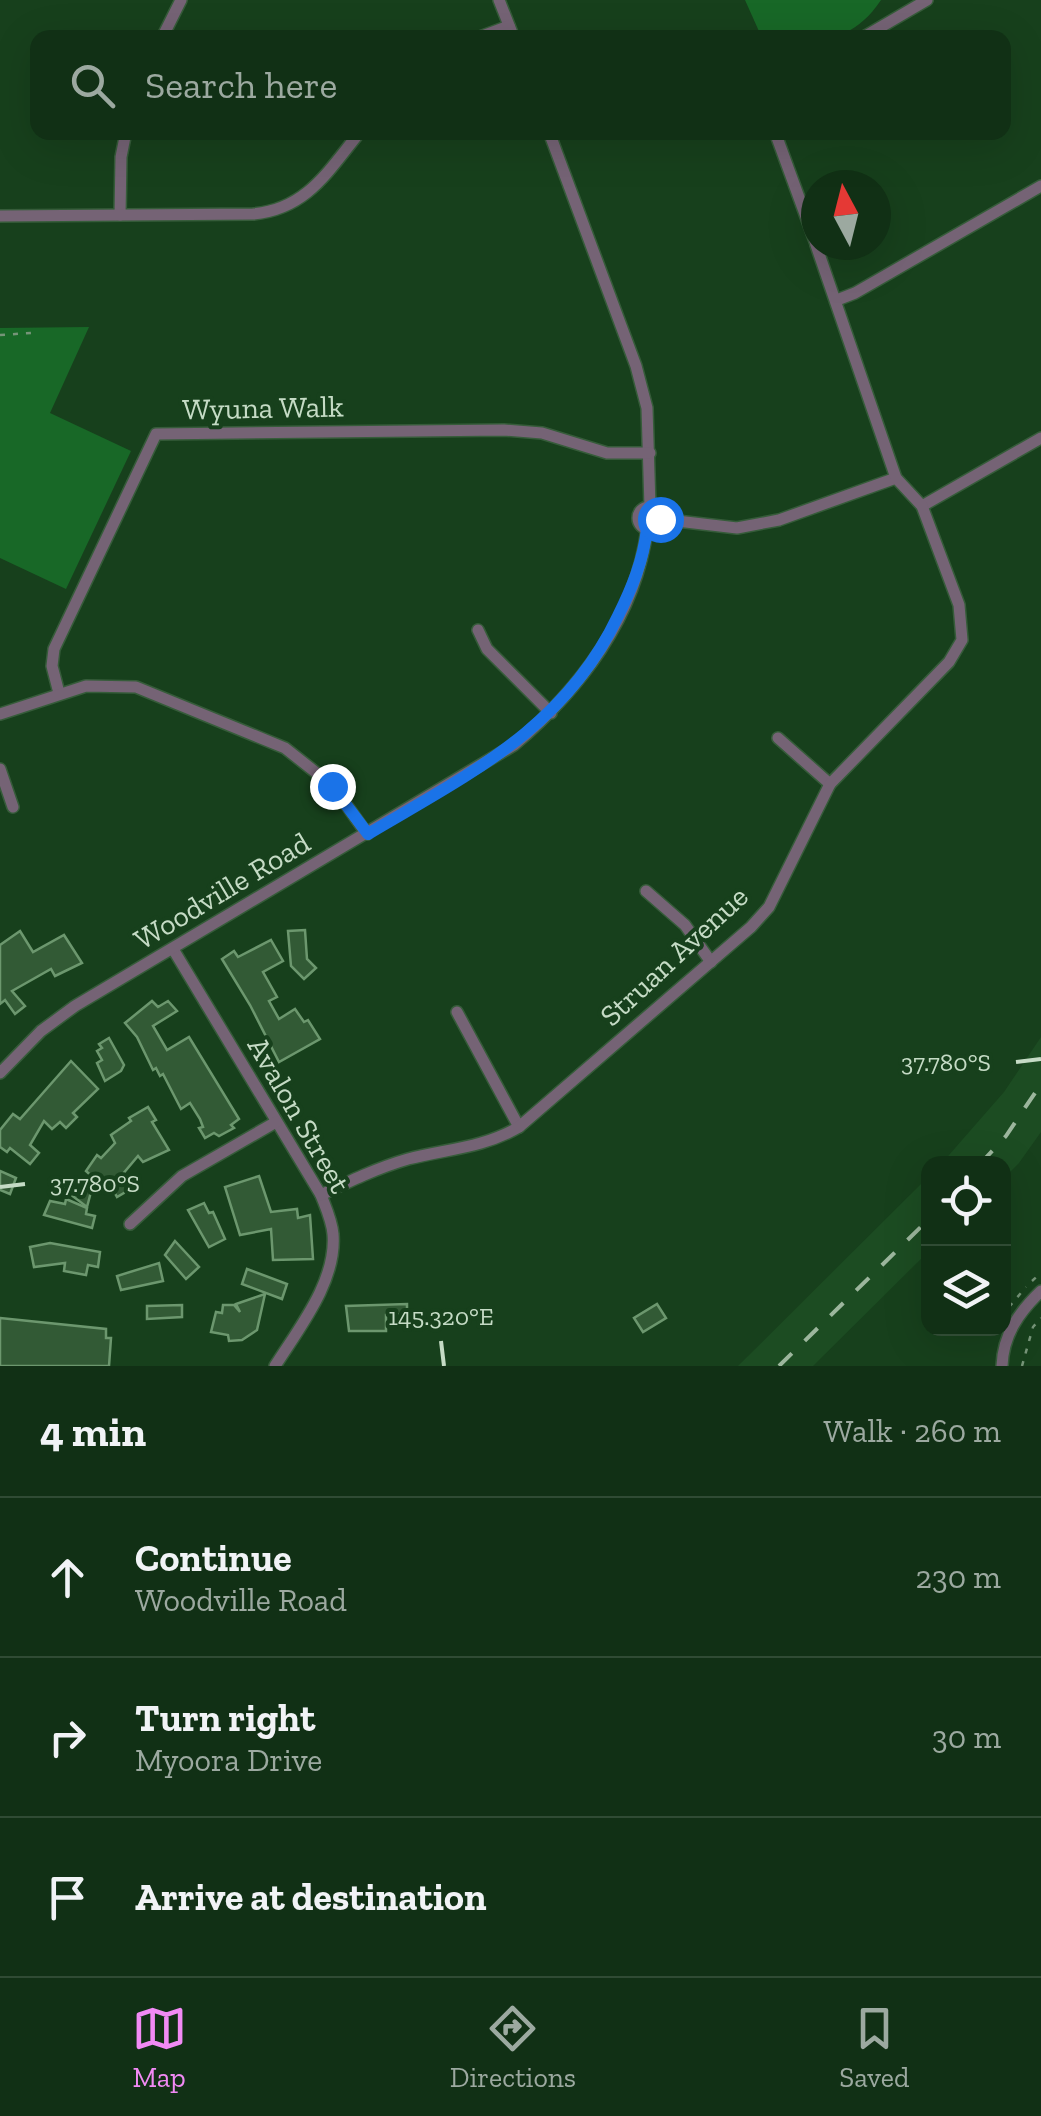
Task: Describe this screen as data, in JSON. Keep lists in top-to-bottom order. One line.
{"streets":{"street":["Wyuna Walk","Woodville Road","Struan Avenue","Avalon Street"]},"crossings":[["Woodville Road","Avalon Street"],["Struan Avenue","Avalon Street"]],"north":"top","page":{"search":"Search here","heading":["4 min","Walk · 260 m"],"list":[["Continue","Woodville Road","230 m"],["Turn right","Myoora Drive","30 m"],"Arrive at destination"],"nav":["Map","Directions","Saved"]},"coordinates":["37.780°S","145.320°E"]}
